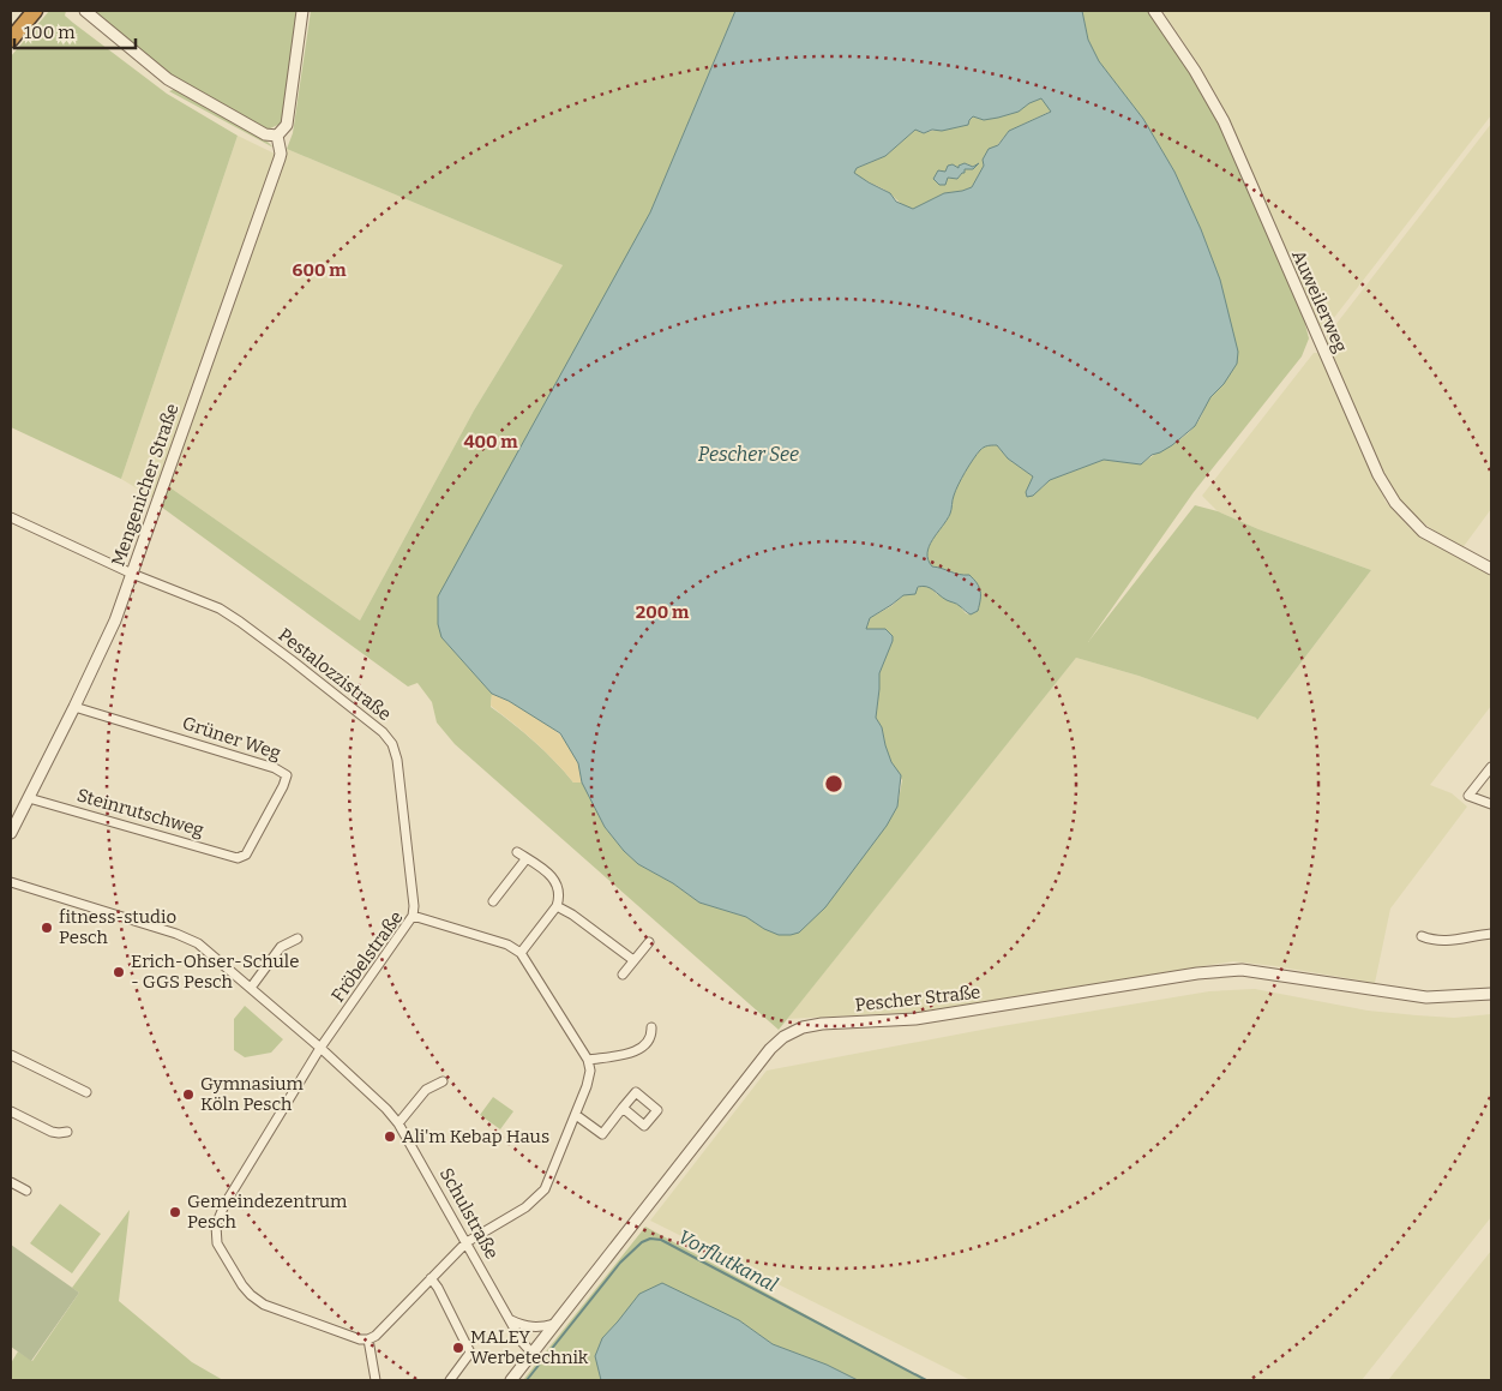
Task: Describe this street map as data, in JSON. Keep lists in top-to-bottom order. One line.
{"streets":{"street":["Auweilerweg","Mengenicher Straße","Pestalozzistraße","Grüner Weg","Steinrutschweg","Fröbelstraße","Pescher Straße","Schulstraße"]},"crossings":[["Mengenicher Straße","Pestalozzistraße"],["Mengenicher Straße","Grüner Weg"],["Mengenicher Straße","Steinrutschweg"],["Pestalozzistraße","Fröbelstraße"],["Grüner Weg","Steinrutschweg"],["Fröbelstraße","Schulstraße"],["Pescher Straße","Schulstraße"]],"water":["Pescher See","Vorflutkanal"],"places":["fitness-studio Pesch","Erich-Ohser-Schule - GGS Pesch","Gymnasium Köln Pesch","Ali'm Kebap Haus","Gemeindezentrum Pesch","MALEY Werbetechnik"],"scale_bar":"100 m","rings":["600 m","400 m","200 m"]}
